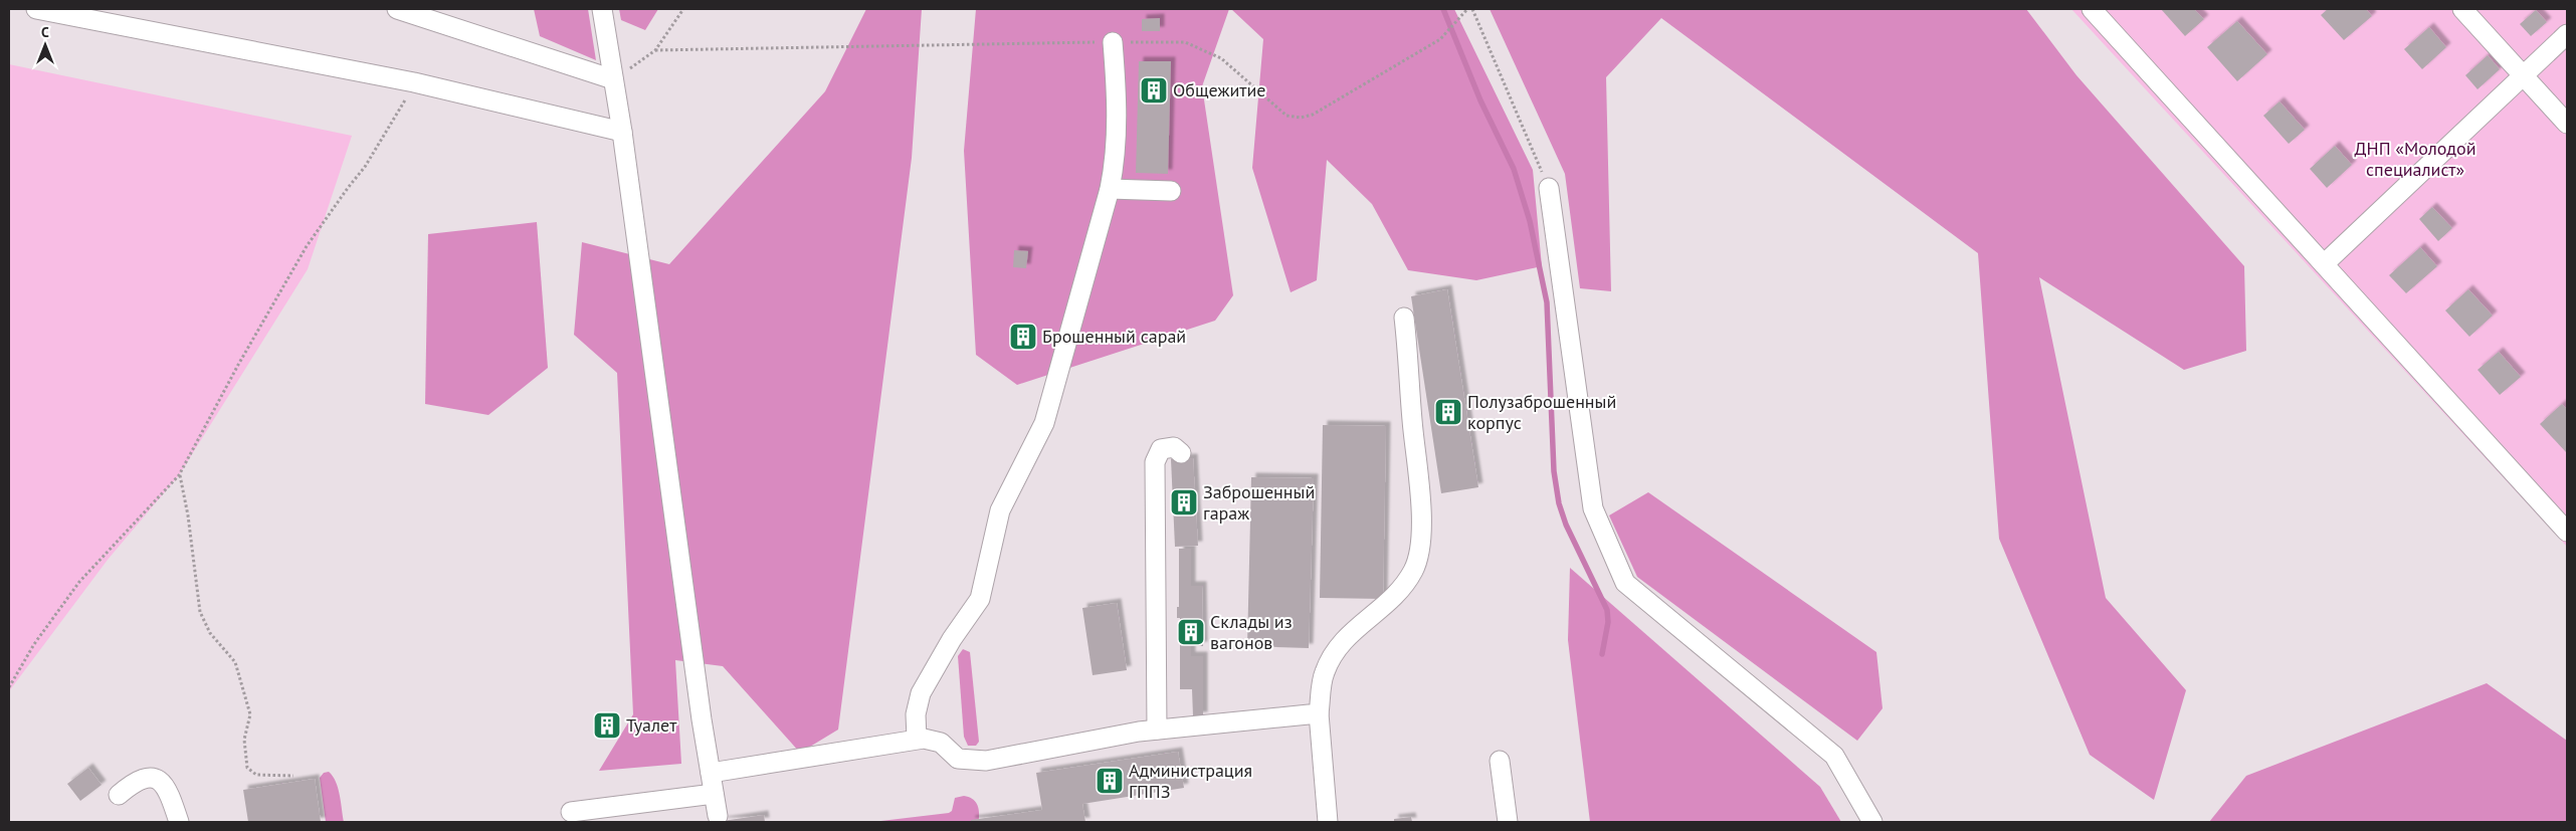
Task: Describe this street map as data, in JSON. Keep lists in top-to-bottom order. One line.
{"parks":["ДНП «Молодой специалист»"],"places":{"building":["Общежитие","Брошенный сарай","Полузаброшенный корпус","Заброшенный гараж","Склады из вагонов","Туалет","Администрация ГППЗ"]},"north":"top"}
